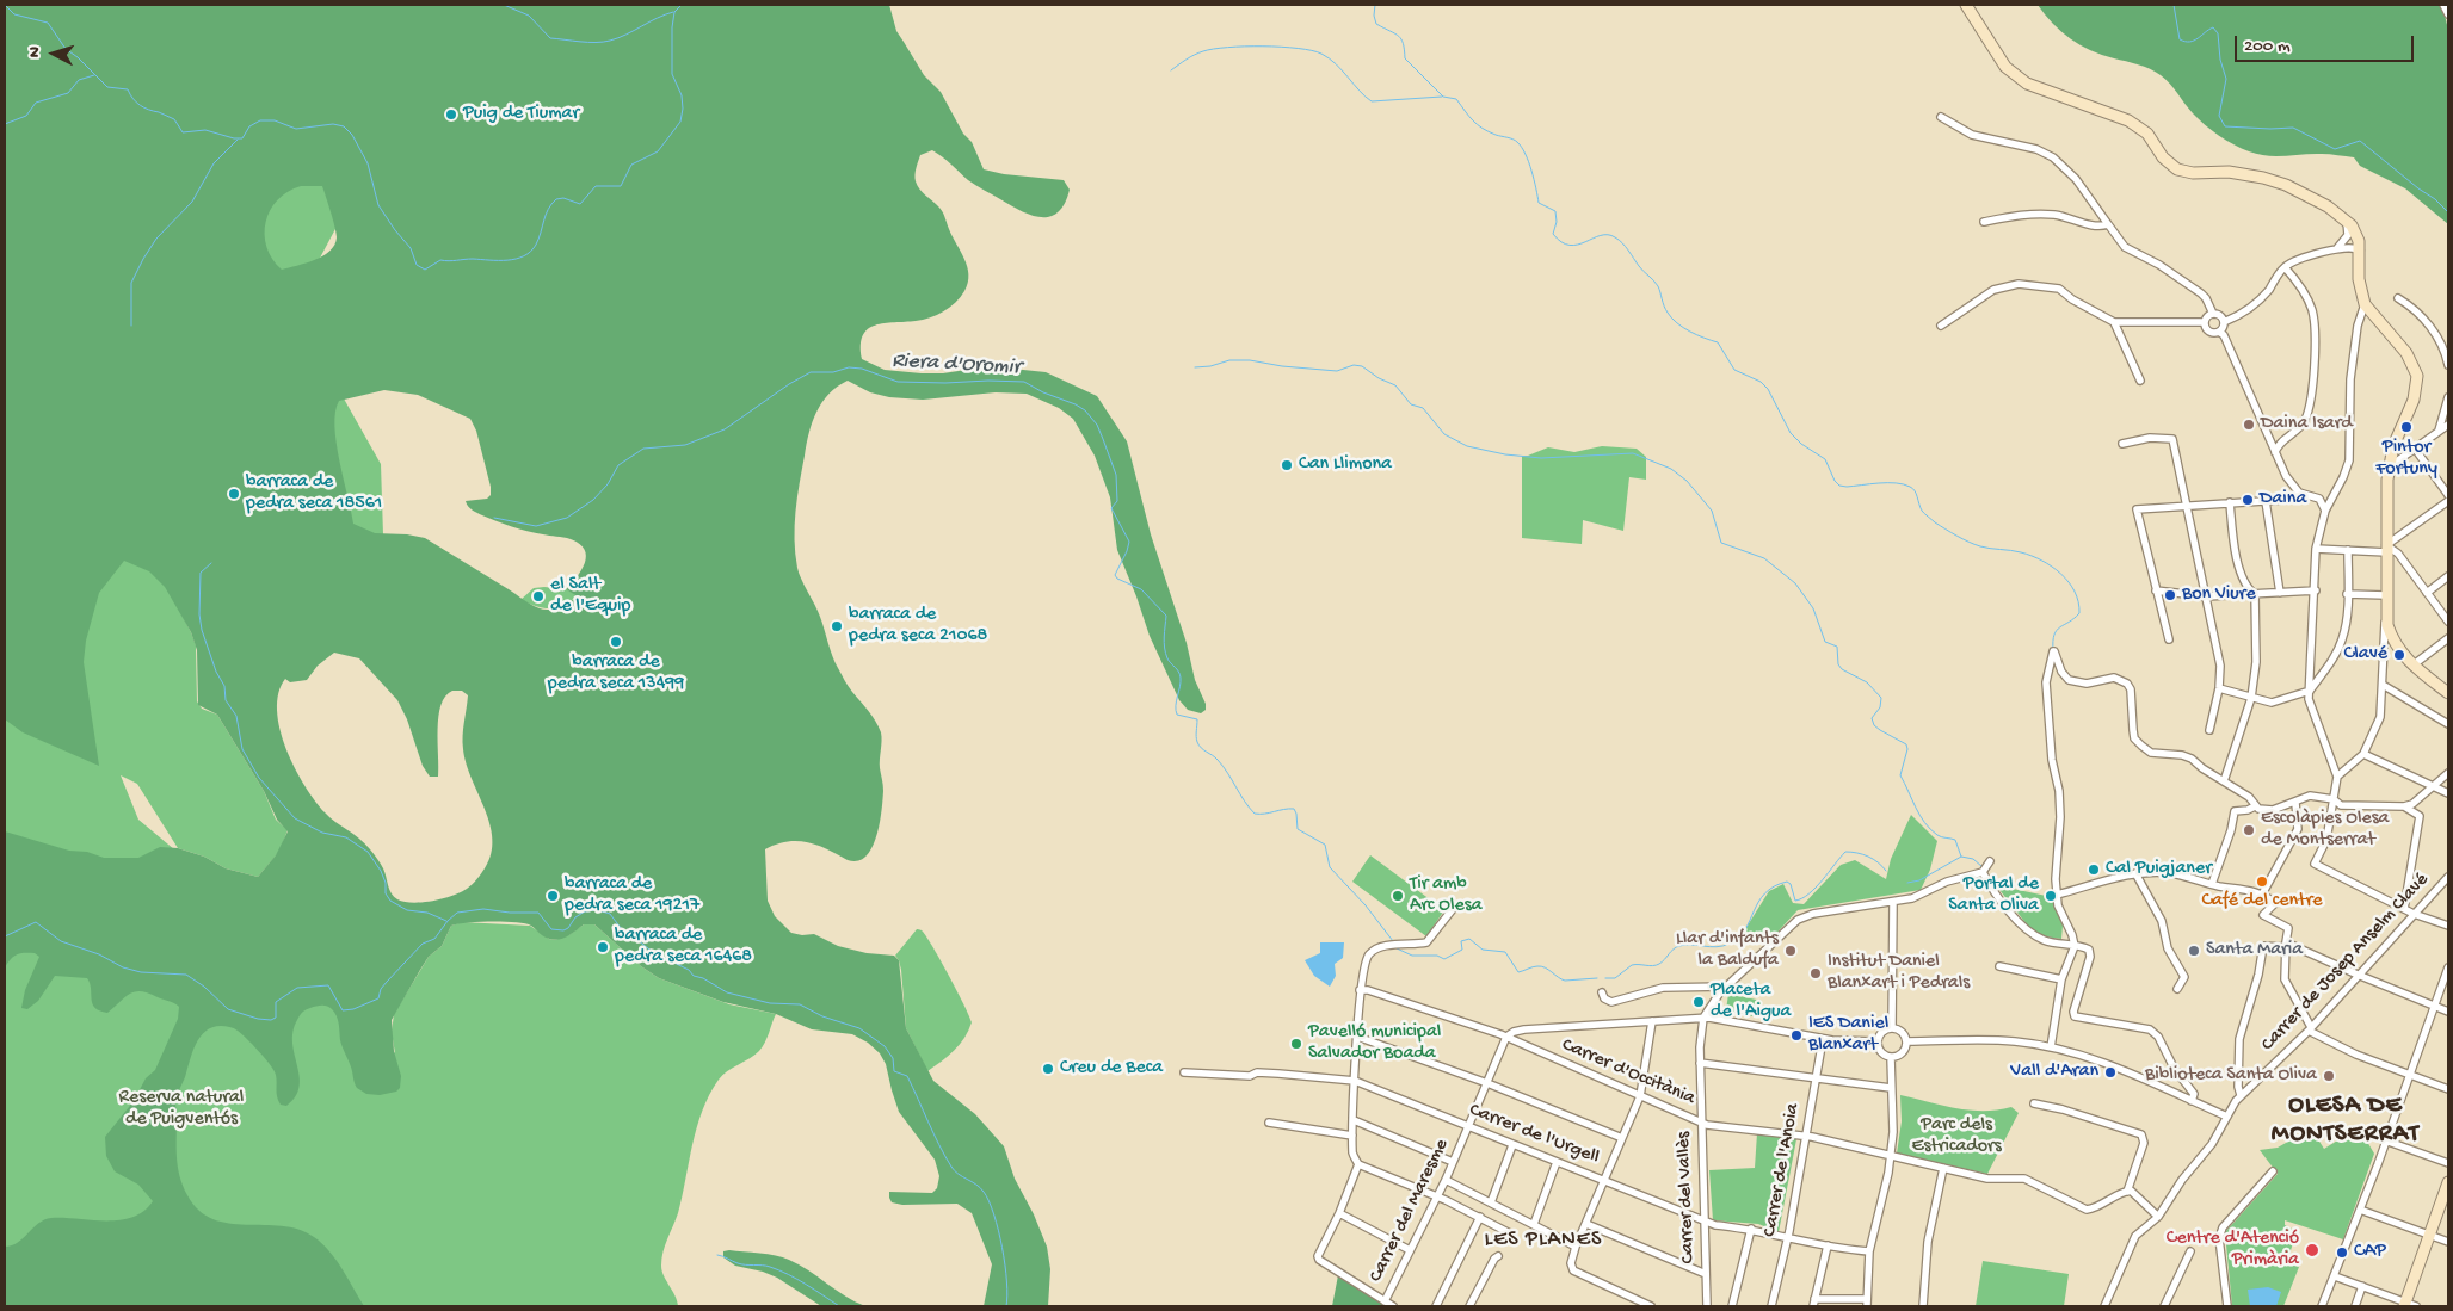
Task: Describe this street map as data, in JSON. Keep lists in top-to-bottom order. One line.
{"streets":{"street":["Carrer de Josep Anselm Clavé","Carrer d'Occitània","Carrer de l'Urgell","Carrer de l'Anoia","Carrer del Vallès","Carrer del Maresme"]},"crossings":[["Carrer d'Occitània","Carrer de l'Anoia"],["Carrer d'Occitània","Carrer del Vallès"],["Carrer d'Occitània","Carrer del Maresme"],["Carrer de l'Urgell","Carrer de l'Anoia"],["Carrer de l'Urgell","Carrer del Vallès"],["Carrer de l'Urgell","Carrer del Maresme"]],"districts":["OLESA DE MONTSERRAT","LES PLANES"],"water":["Riera d'Oromir"],"parks":["Reserva natural de Puigventós","Parc dels Estricadors"],"places":["Puig de Tiumar","Daina Isard","Pintor Fortuny","Can Llimona","barraca de pedra seca 18561","Daina","Bon Viure","el Salt de l'Equip","barraca de pedra seca 21068","barraca de pedra seca 13499","Clavé","Escolàpies Olesa de Montserrat","Cal Puigjaner","Café del centre","barraca de pedra seca 19217","Tir amb Arc Olesa","Portal de Santa Oliva","barraca de pedra seca 16468","Llar d'infants la Baldufa","Santa Maria","Institut Daniel Blanxart i Pedrals","Placeta de l'Aigua","IES Daniel Blanxart","Pavelló municipal Salvador Boada","Creu de Beca","Vall d'Aran","Biblioteca Santa Oliva","Centre d'Atenció Primària","CAP"],"scale_bar":"200 m","north":"left"}
